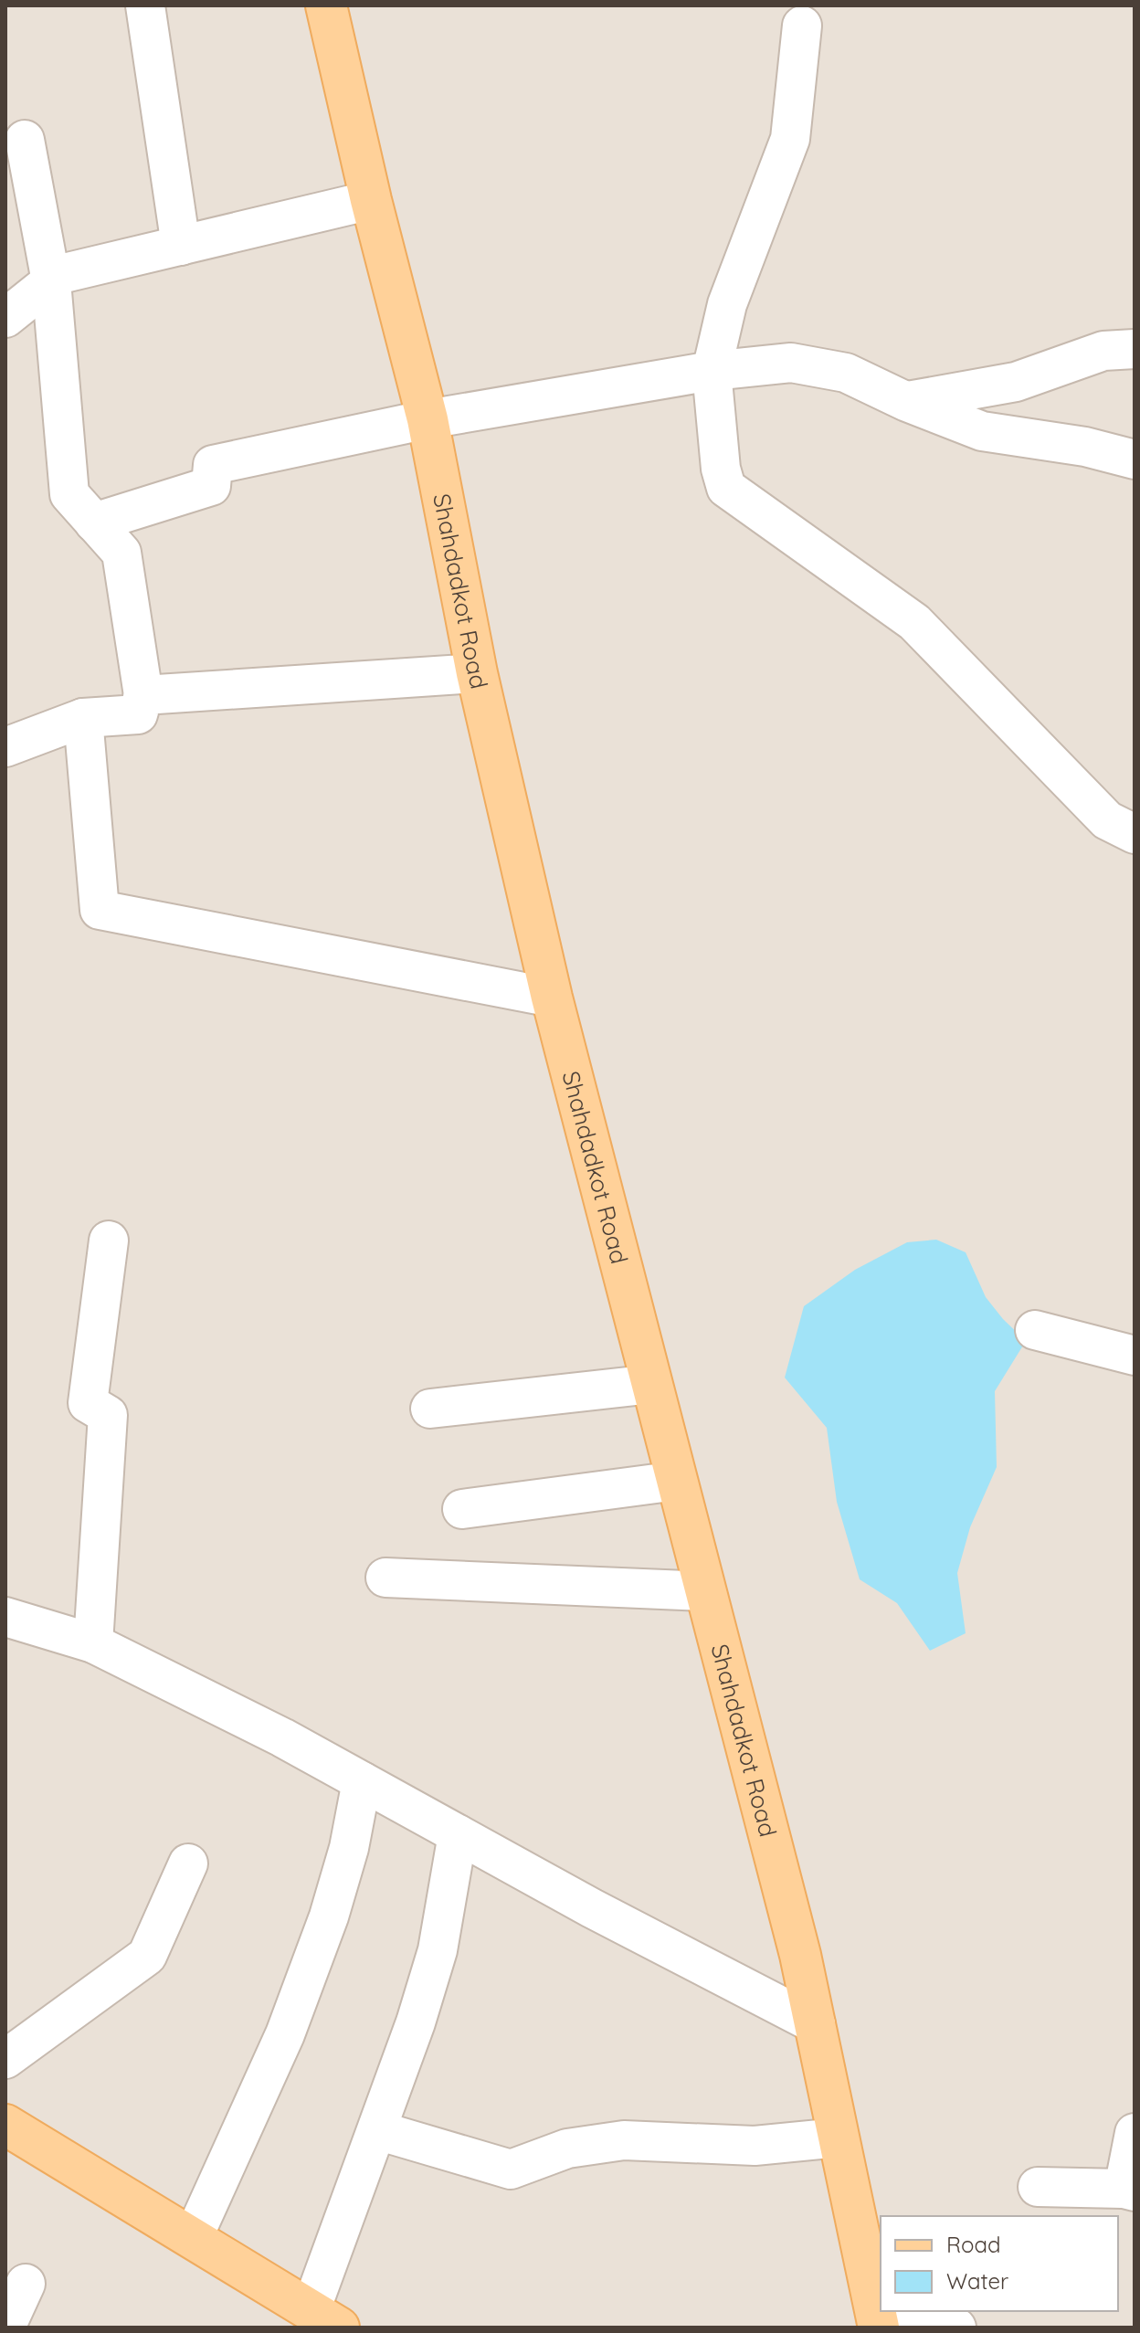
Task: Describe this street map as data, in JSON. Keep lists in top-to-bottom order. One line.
{"streets":{"main road":["Shahdadkot Road"]},"legend":["Road","Water"]}
